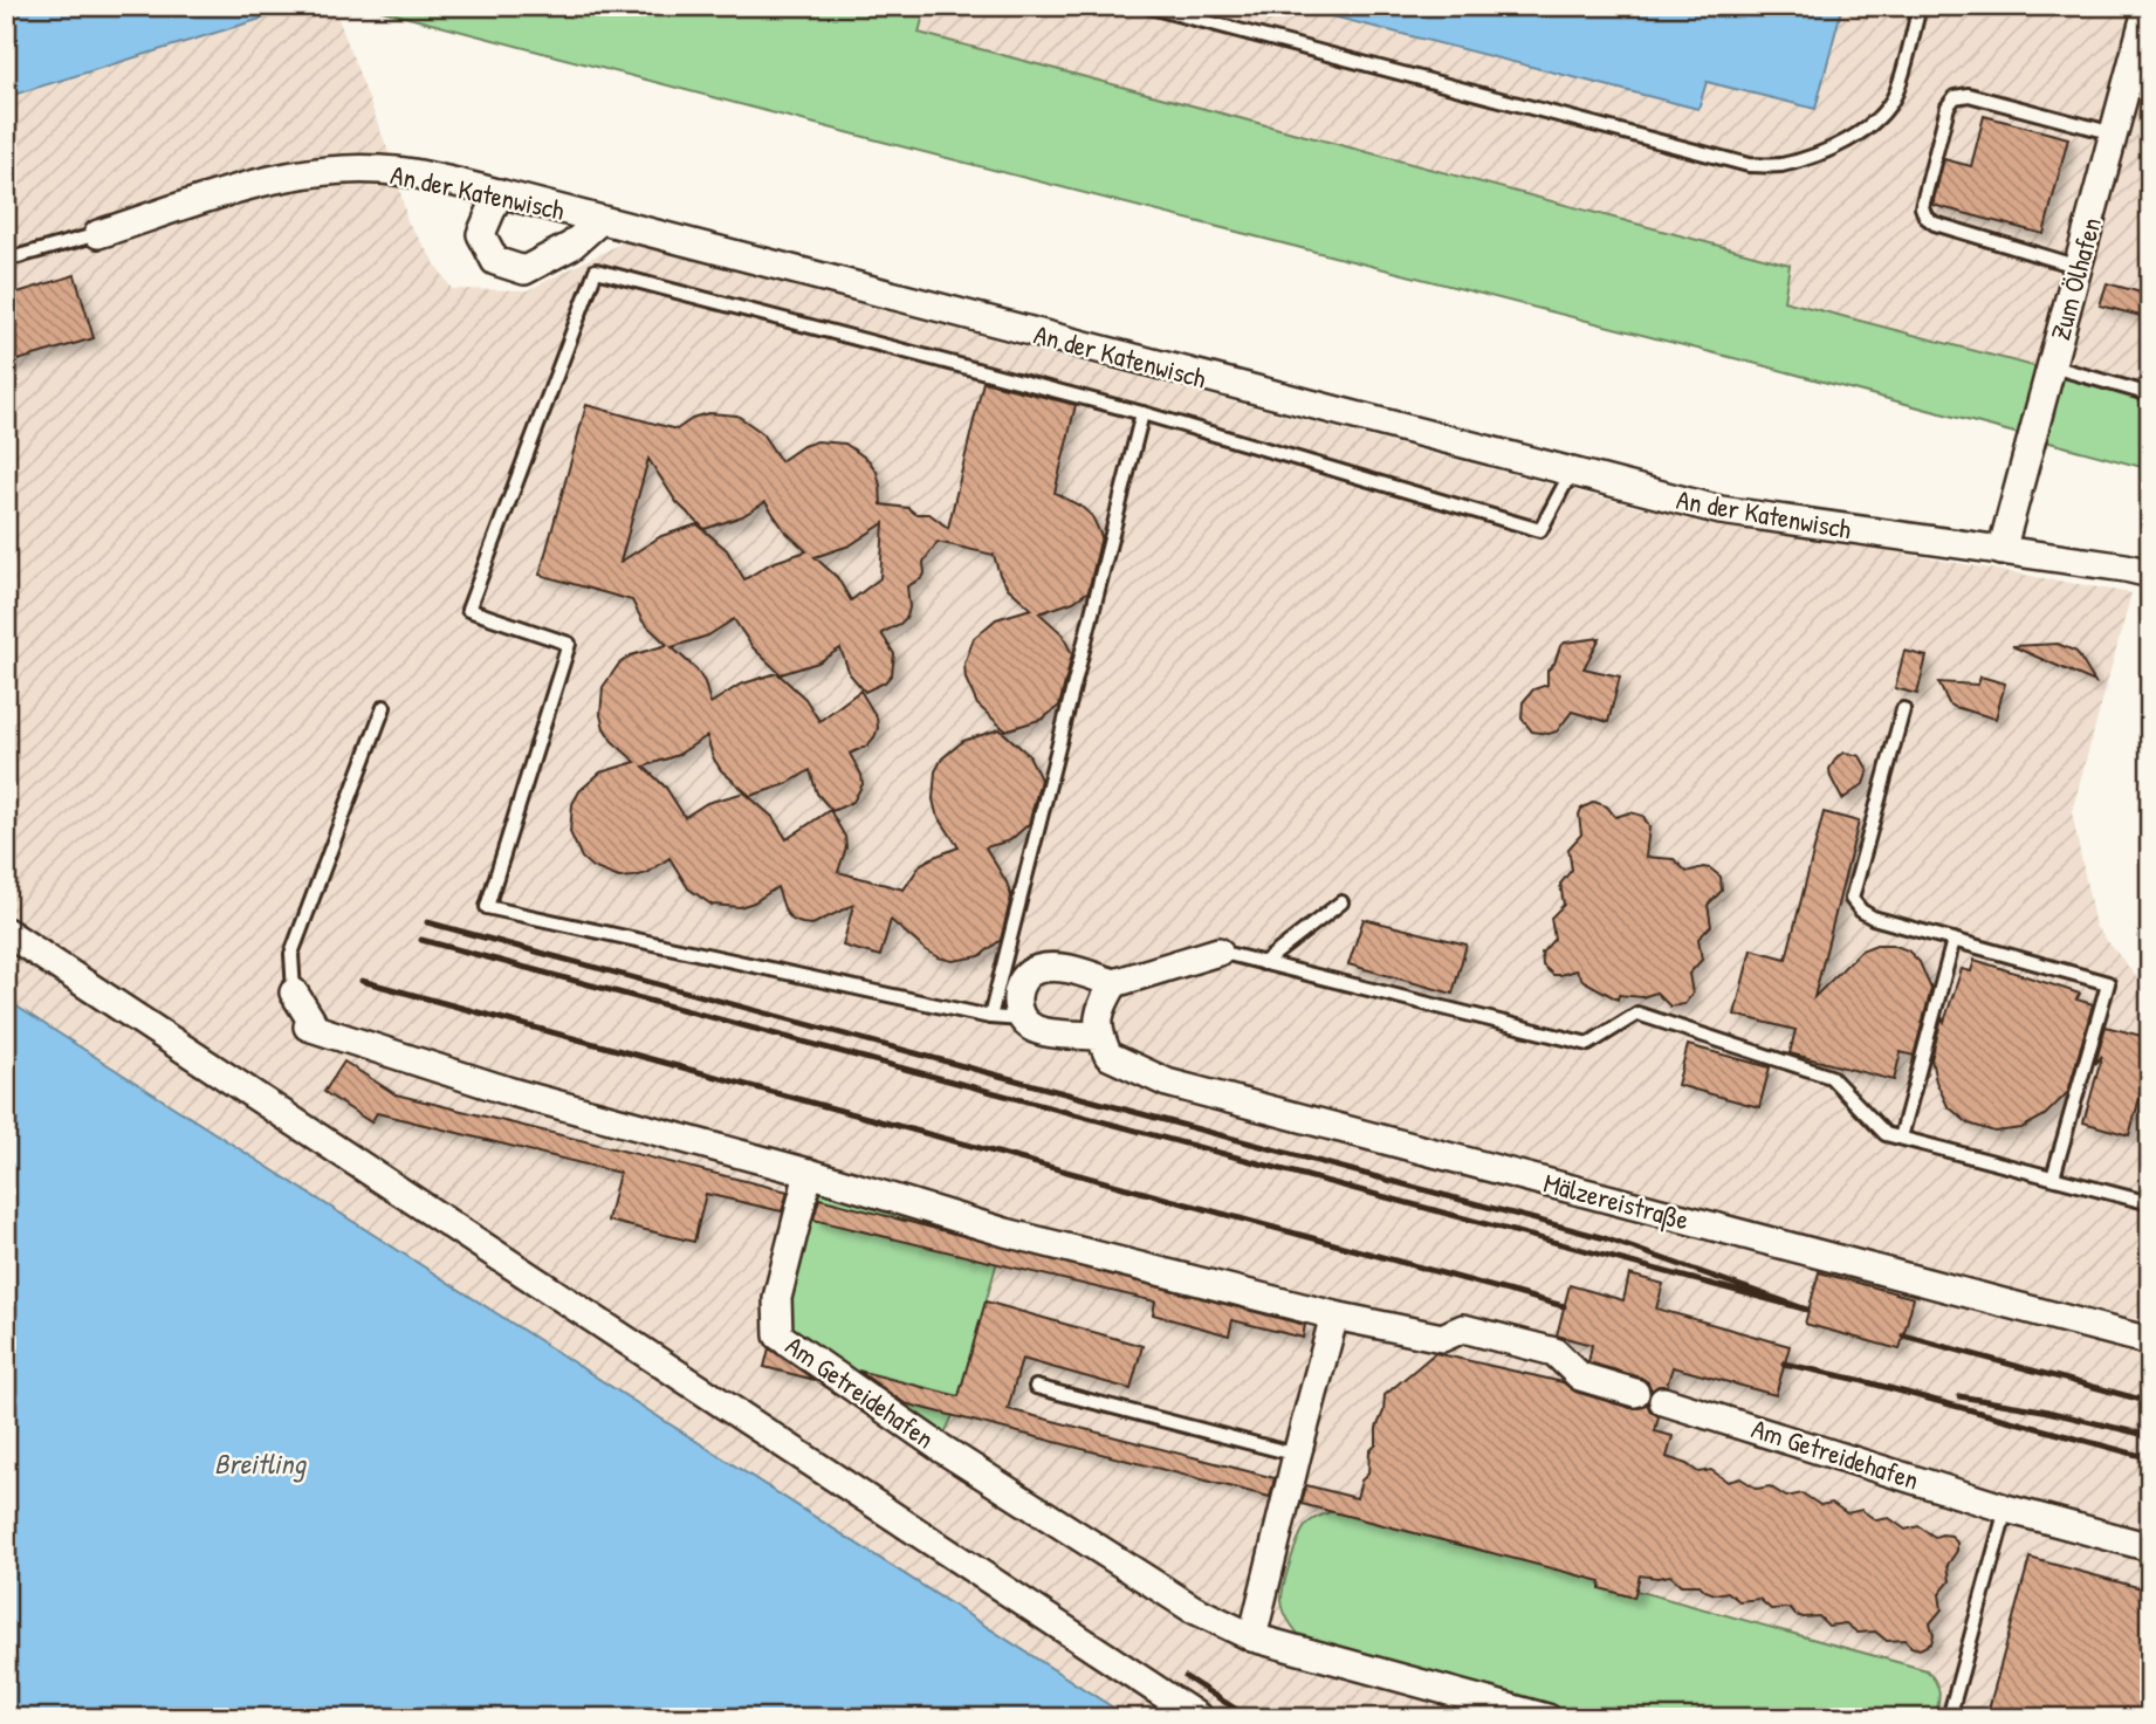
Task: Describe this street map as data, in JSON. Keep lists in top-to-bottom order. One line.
{"streets":{"street":["An der Katenwisch","Zum Ölhafen","Mälzereistraße","Am Getreidehafen"]},"crossings":[["An der Katenwisch","Zum Ölhafen"]],"water":["Breitling"]}
